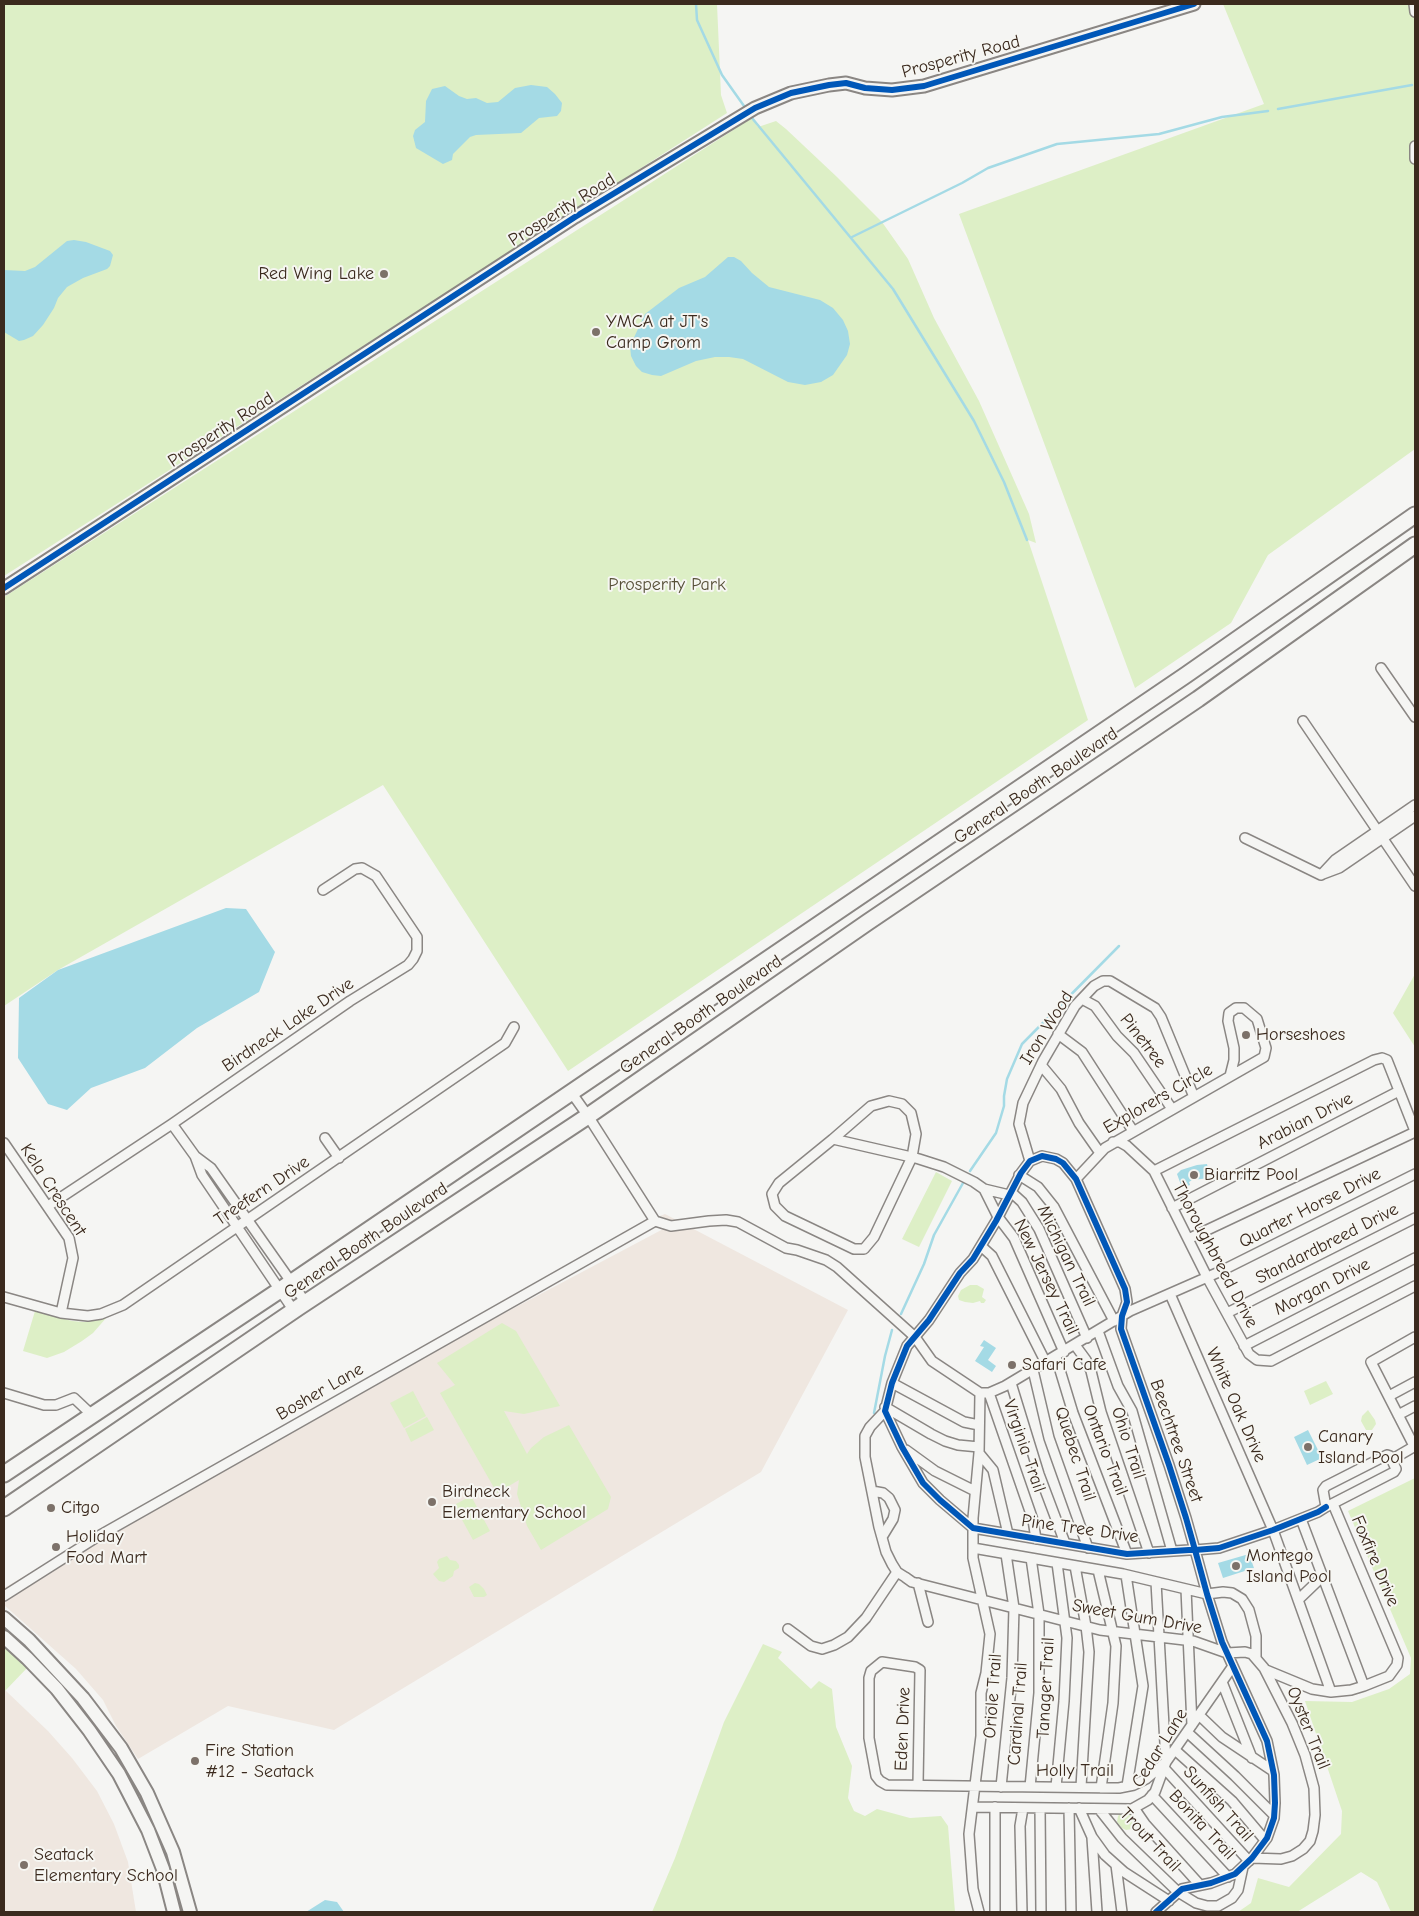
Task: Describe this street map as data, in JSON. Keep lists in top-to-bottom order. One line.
{"streets":{"highway":["General Booth Boulevard"],"street":["Prosperity Road","Birdneck Lake Drive","Iron Wood","Pinetree","Explorers Circle","Arabian Drive","Kela Crescent","Treefern Drive","Quarter Horse Drive","Standardbreed Drive","Thoroughbreed Drive","Michigan Trail","New Jersey Trail","Morgan Drive","Bosher Lane","White Oak Drive","Beechtree Street","Ohio Trail","Virginia Trail","Ontario Trail","Quebec Trail","Pine Tree Drive","Foxfire Drive","Sweet Gum Drive","Tanager Trail","Oriole Trail","Cardinal Trail","Oyster Trail","Eden Drive","Cedar Lane","Holly Trail","Sunfish Trail","Bonita Trail","Trout Trail"]},"crossings":[["Birdneck Lake Drive","Kela Crescent"],["Iron Wood","Pinetree"],["Iron Wood","Explorers Circle"],["Iron Wood","Beechtree Street"],["Pinetree","Explorers Circle"],["Explorers Circle","Beechtree Street"],["Arabian Drive","Thoroughbreed Drive"],["Kela Crescent","Treefern Drive"],["Quarter Horse Drive","Thoroughbreed Drive"],["Quarter Horse Drive","Michigan Trail"],["Quarter Horse Drive","New Jersey Trail"],["Quarter Horse Drive","White Oak Drive"],["Quarter Horse Drive","Beechtree Street"],["Quarter Horse Drive","Ohio Trail"],["Quarter Horse Drive","Virginia Trail"],["Quarter Horse Drive","Ontario Trail"],["Quarter Horse Drive","Quebec Trail"],["Standardbreed Drive","Thoroughbreed Drive"],["Thoroughbreed Drive","Morgan Drive"],["White Oak Drive","Pine Tree Drive"],["White Oak Drive","Foxfire Drive"],["Beechtree Street","Pine Tree Drive"],["Beechtree Street","Sweet Gum Drive"],["Beechtree Street","Oyster Trail"],["Beechtree Street","Cedar Lane"],["Beechtree Street","Sunfish Trail"],["Beechtree Street","Bonita Trail"],["Beechtree Street","Trout Trail"],["Ohio Trail","Pine Tree Drive"],["Virginia Trail","Pine Tree Drive"],["Ontario Trail","Pine Tree Drive"],["Quebec Trail","Pine Tree Drive"],["Pine Tree Drive","Foxfire Drive"],["Foxfire Drive","Oyster Trail"],["Sweet Gum Drive","Tanager Trail"],["Sweet Gum Drive","Oriole Trail"],["Sweet Gum Drive","Cardinal Trail"],["Tanager Trail","Holly Trail"],["Oriole Trail","Holly Trail"],["Cardinal Trail","Holly Trail"],["Oyster Trail","Sunfish Trail"],["Eden Drive","Holly Trail"],["Cedar Lane","Holly Trail"],["Cedar Lane","Sunfish Trail"],["Cedar Lane","Bonita Trail"],["Cedar Lane","Trout Trail"],["Holly Trail","Sunfish Trail"]],"parks":["Prosperity Park"],"places":["Red Wing Lake","YMCA at JT's Camp Grom","Horseshoes","Biarritz Pool","Safari Cafe","Canary Island Pool","Birdneck Elementary School","Citgo","Holiday Food Mart","Montego Island Pool","Fire Station #12 - Seatack","Seatack Elementary School"]}
